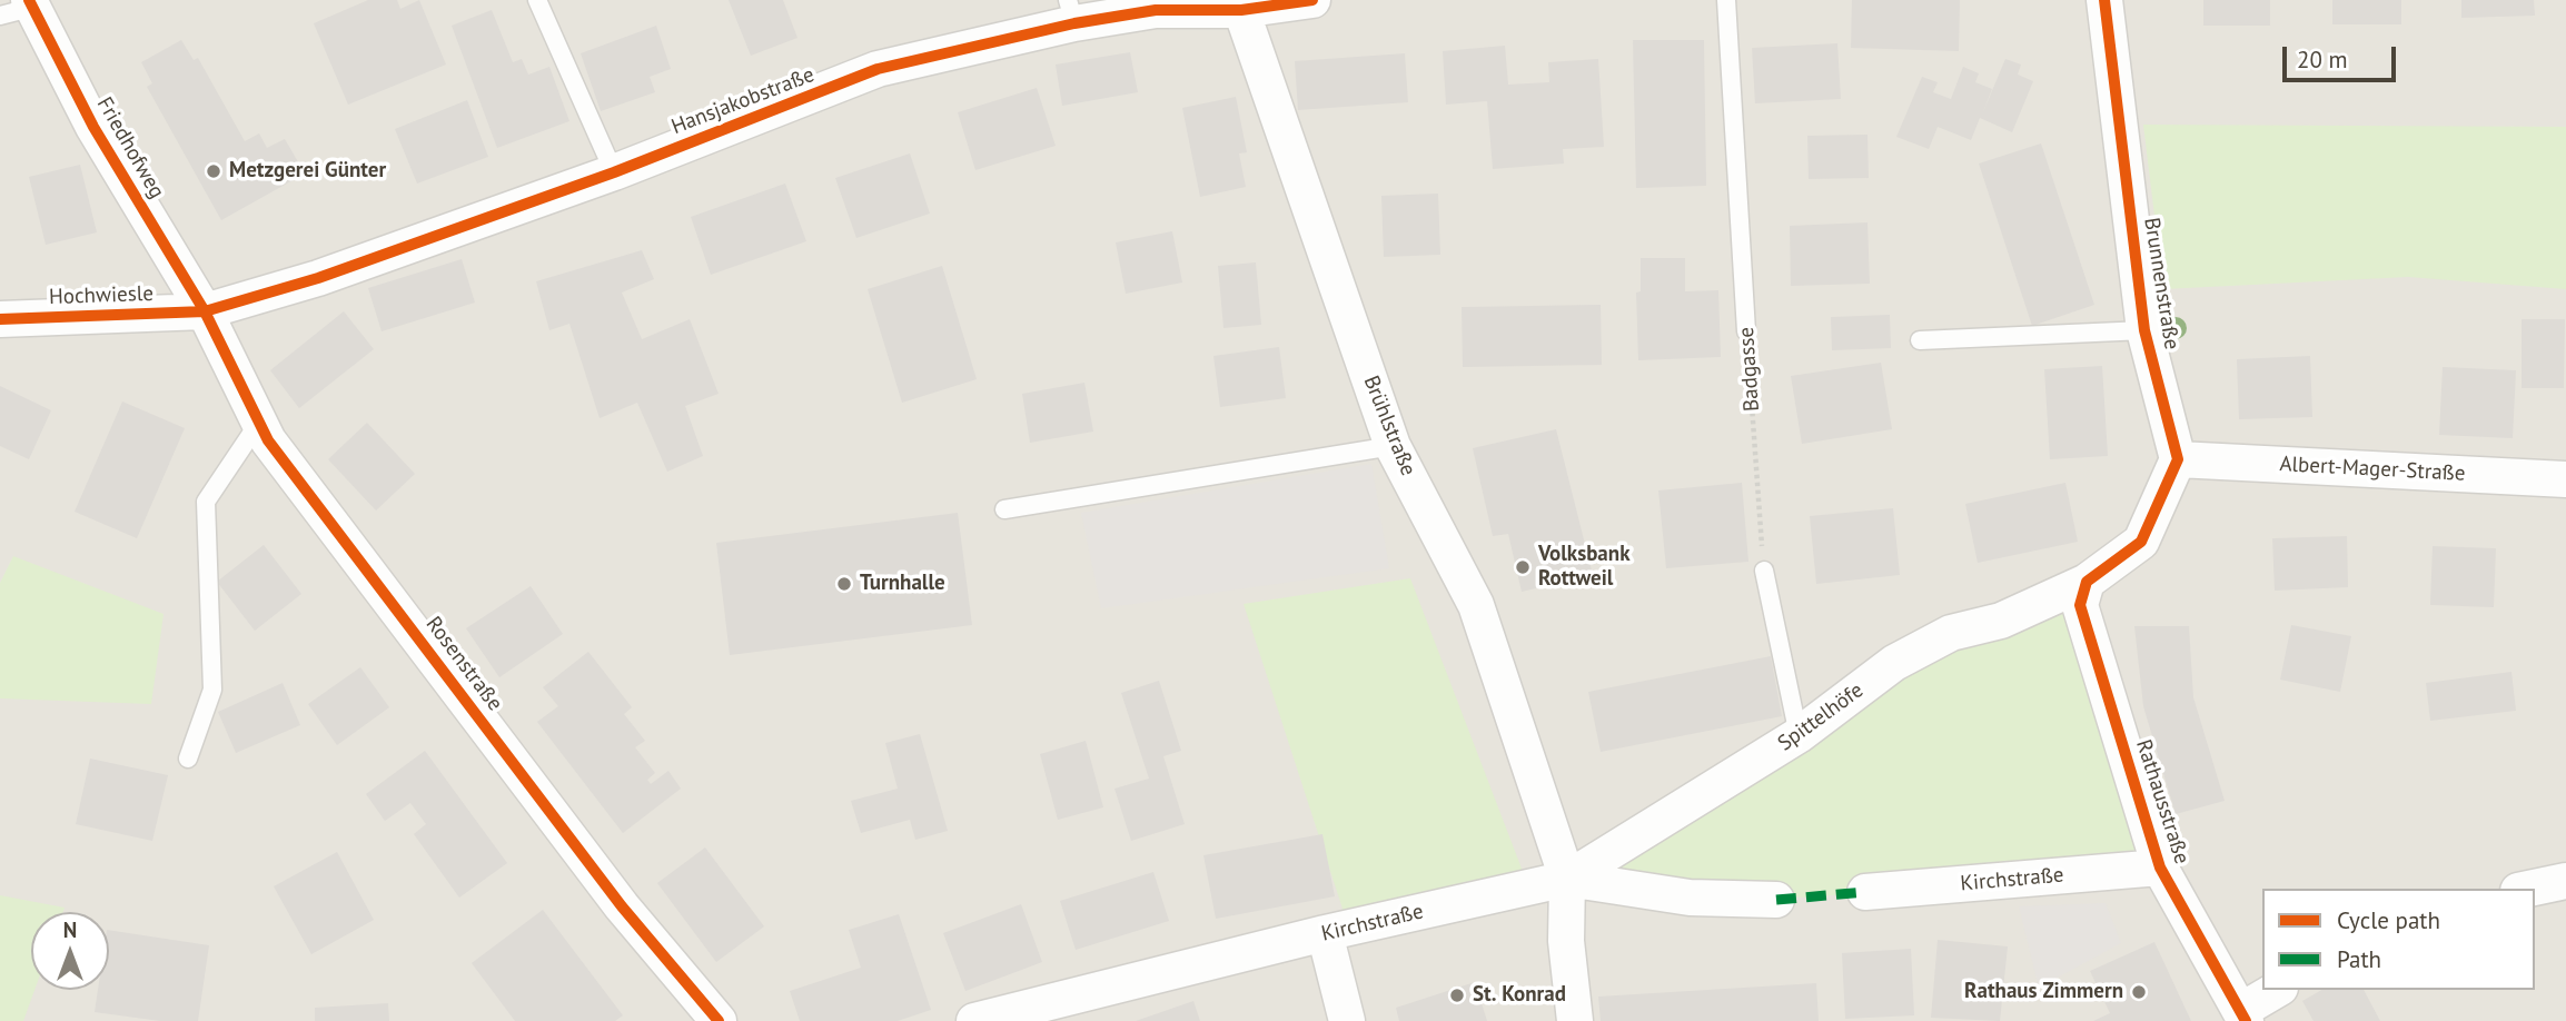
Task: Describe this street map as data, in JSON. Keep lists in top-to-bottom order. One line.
{"streets":{"street":["Hansjakobstraße","Friedhofweg","Brunnenstraße","Hochwiesle","Brühlstraße","Albert-Mager-Straße","Rosenstraße","Spittelhöfe","Rathausstraße","Kirchstraße"],"lane":["Badgasse"]},"crossings":[["Hansjakobstraße","Friedhofweg"],["Hansjakobstraße","Hochwiesle"],["Hansjakobstraße","Brühlstraße"],["Hansjakobstraße","Rosenstraße"],["Friedhofweg","Hochwiesle"],["Friedhofweg","Rosenstraße"],["Brunnenstraße","Albert-Mager-Straße"],["Hochwiesle","Rosenstraße"],["Brühlstraße","Spittelhöfe"],["Brühlstraße","Kirchstraße"],["Spittelhöfe","Rathausstraße"],["Spittelhöfe","Kirchstraße"],["Rathausstraße","Kirchstraße"]],"places":["Metzgerei Günter","Volksbank Rottweil","Turnhalle","Rathaus Zimmern","St. Konrad"],"legend":["Cycle path","Path"],"scale_bar":"20 m","north":"top"}
